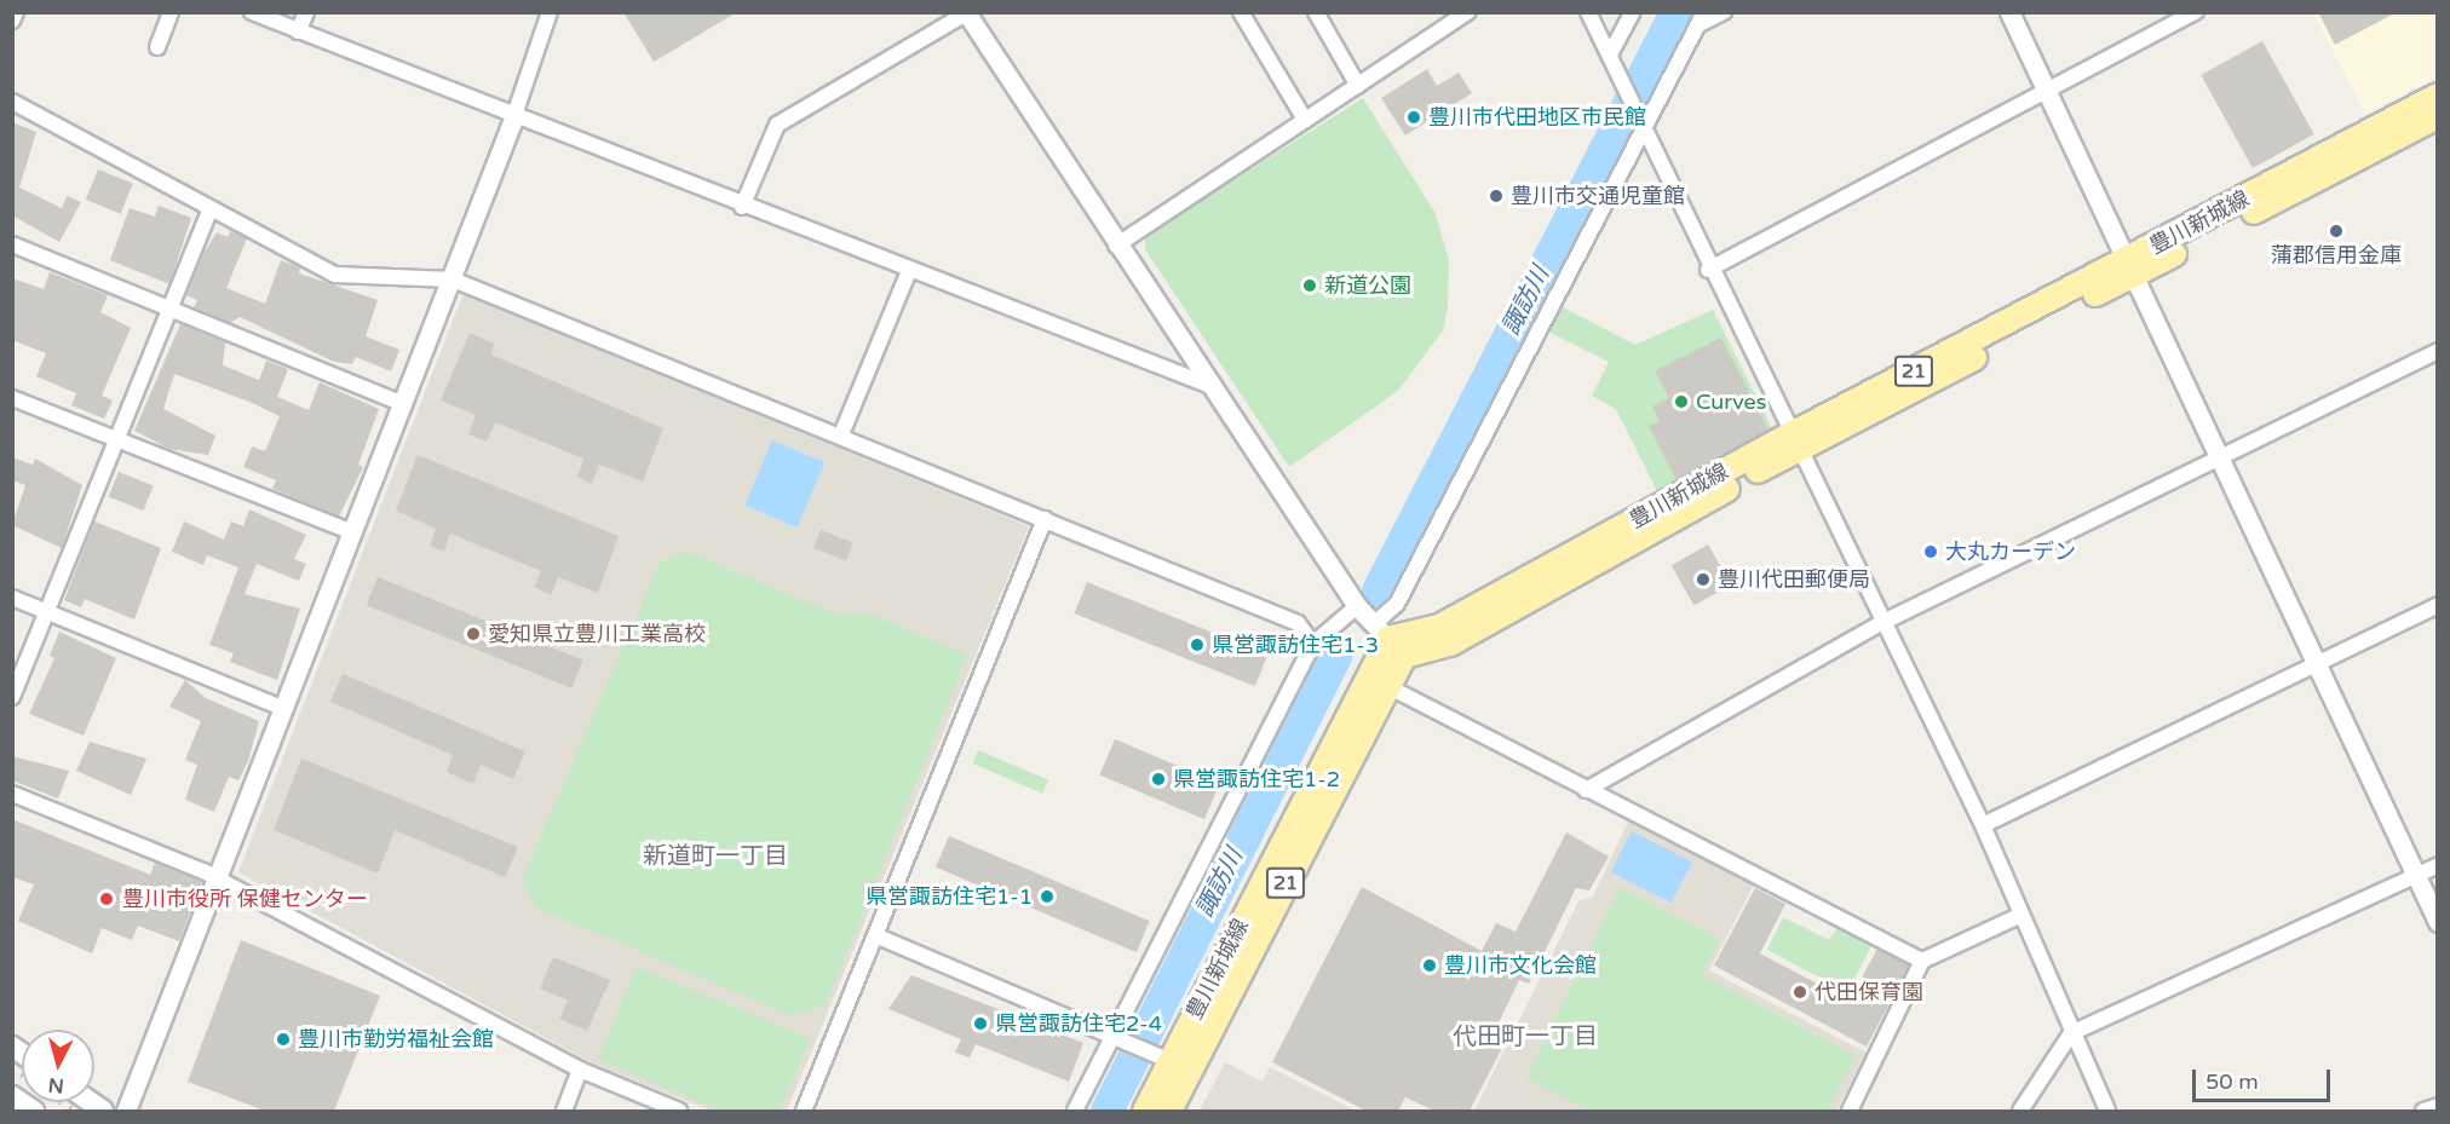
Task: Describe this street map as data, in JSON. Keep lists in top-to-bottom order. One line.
{"streets":{"main road":["豊川新城線","21"]},"districts":["新道町一丁目","代田町一丁目"],"water":["諏訪川"],"places":["豊川市代田地区市民館","豊川市交通児童館","蒲郡信用金庫","新道公園","Curves","大丸カーデン","豊川代田郵便局","愛知県立豊川工業高校","県営諏訪住宅1-3","県営諏訪住宅1-2","県営諏訪住宅1-1","豊川市役所 保健センター","豊川市文化会館","代田保育園","県営諏訪住宅2-4","豊川市勤労福祉会館"],"scale_bar":"50 m","north":"bottom"}
